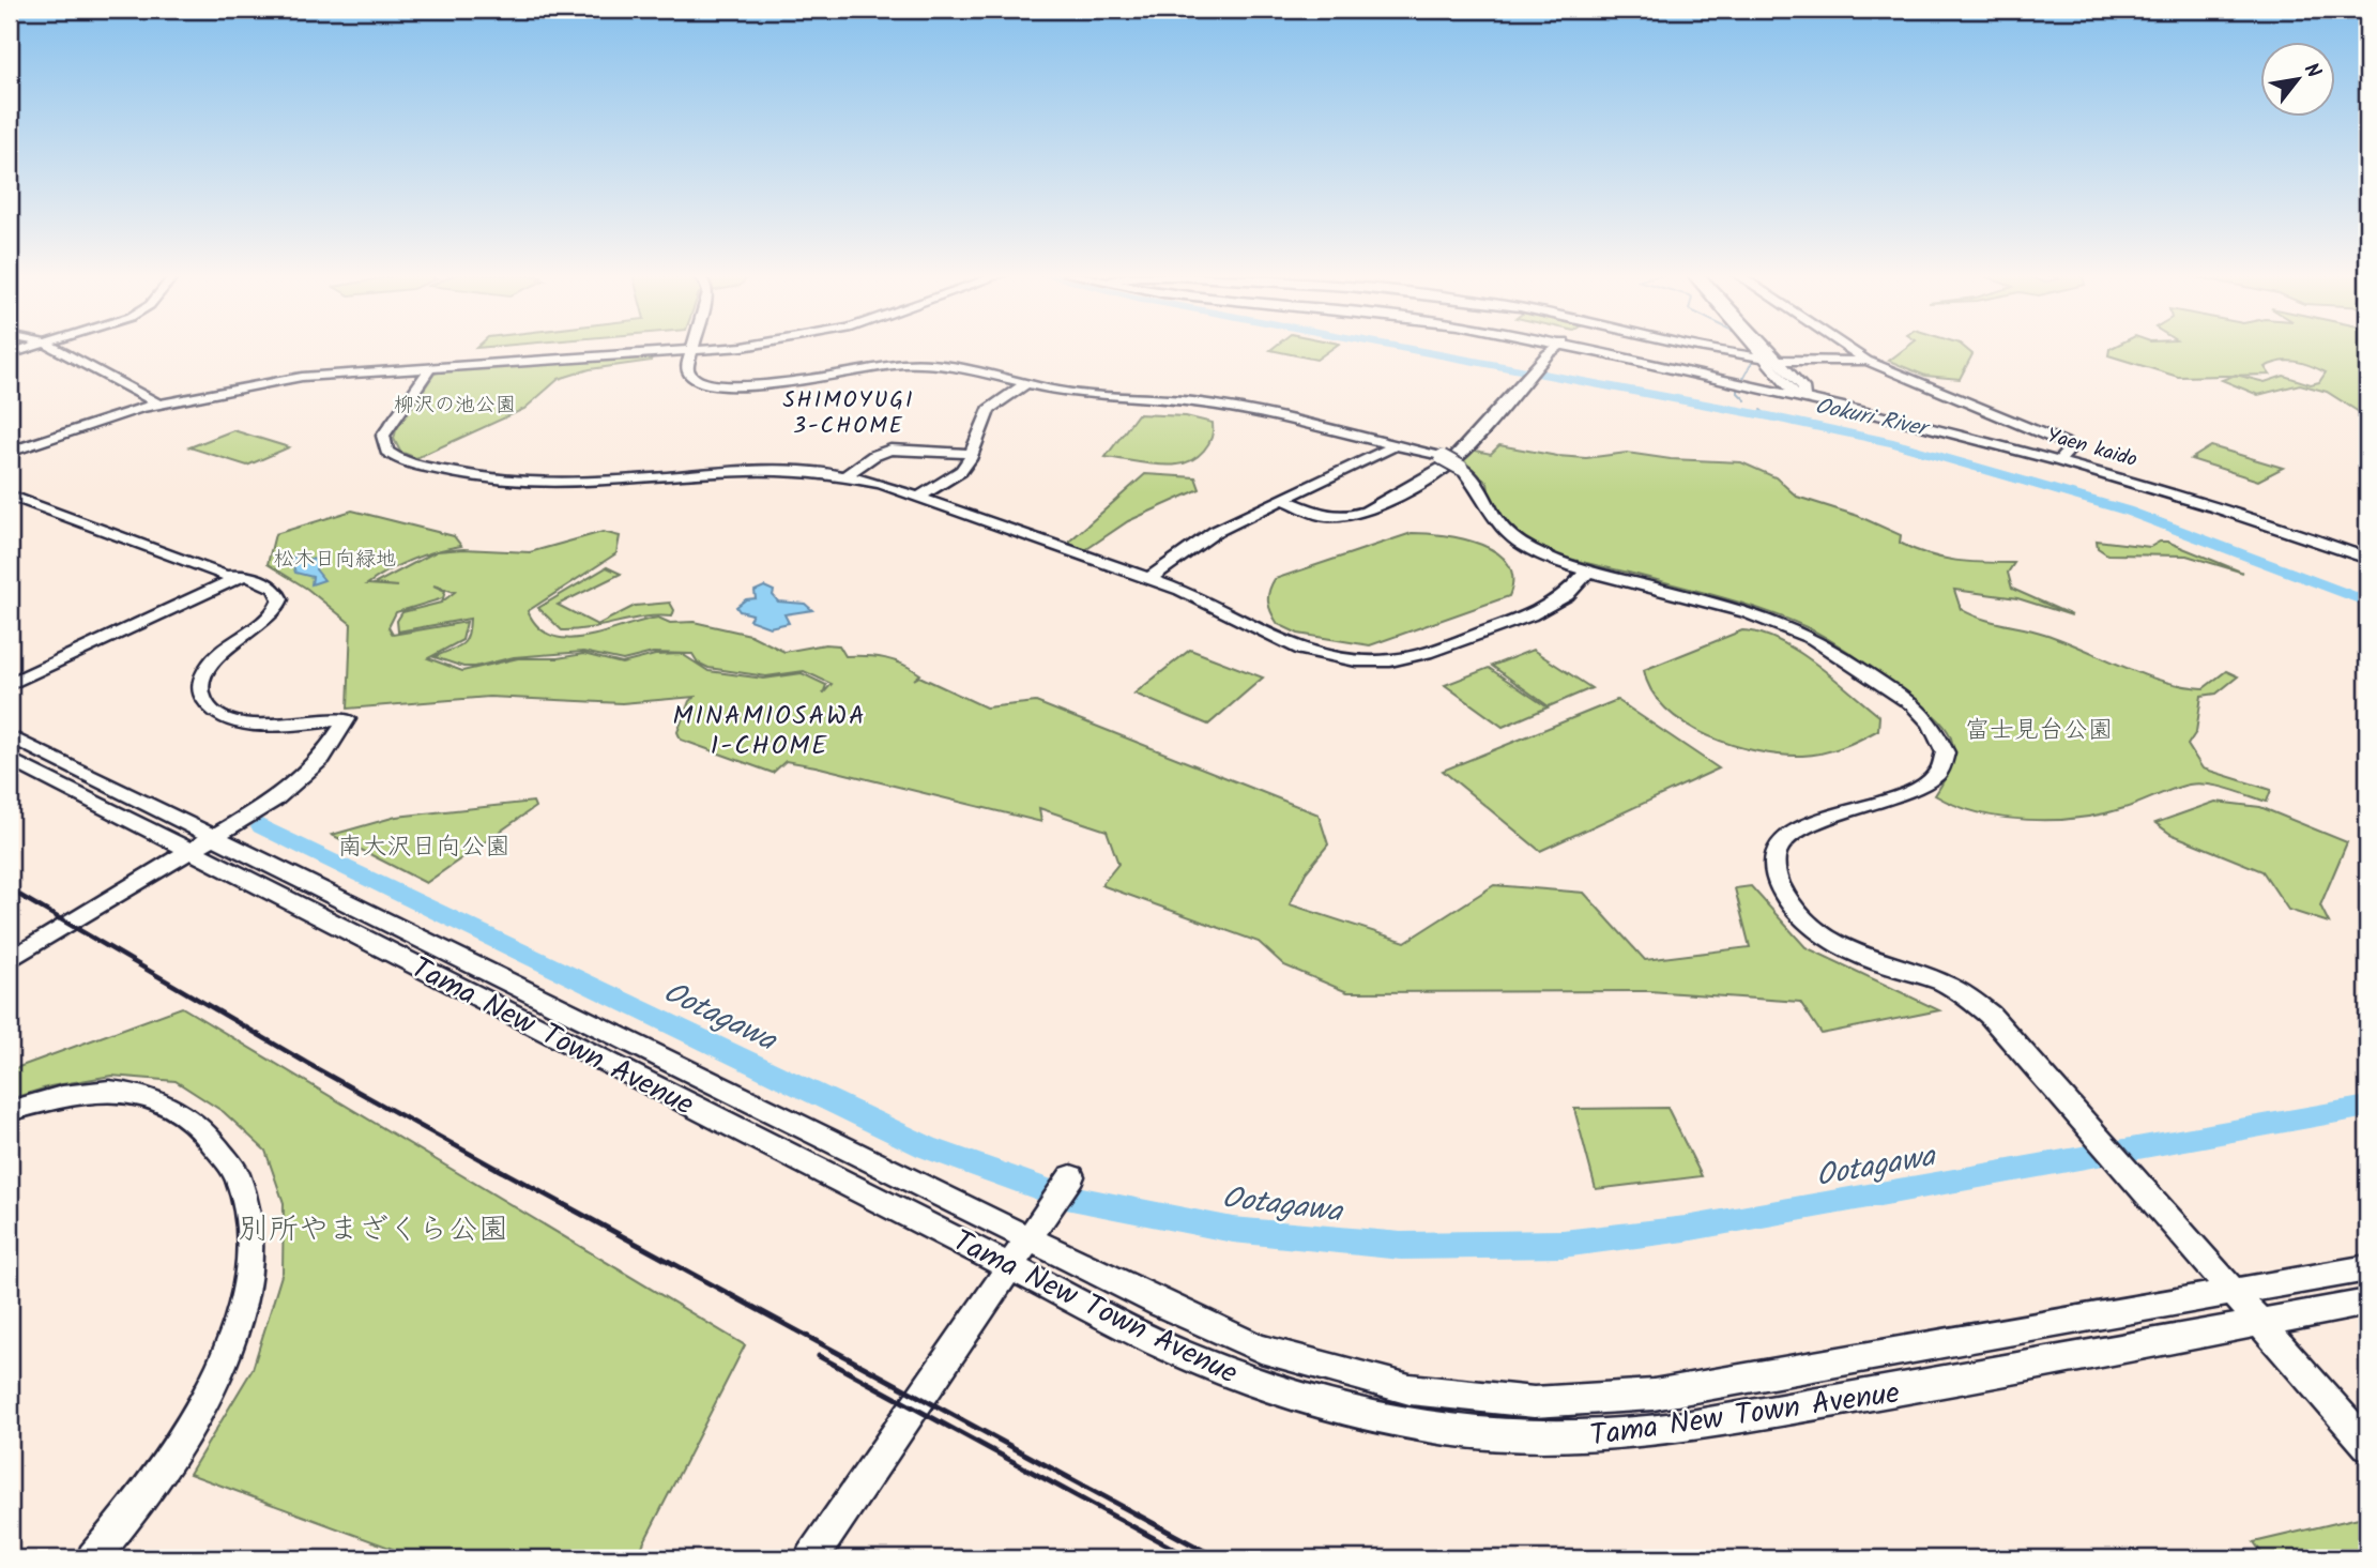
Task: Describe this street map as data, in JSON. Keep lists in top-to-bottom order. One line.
{"streets":{"main road":["Yaen kaido"],"street":["Tama New Town Avenue"]},"districts":["SHIMOYUGI 3-CHOME","MINAMIOSAWA 1-CHOME"],"water":["Ookuri River","Ootagawa"],"parks":["柳沢の池公園","松木日向緑地","富士見台公園","南大沢日向公園","別所やまざくら公園"],"north":"top right"}
